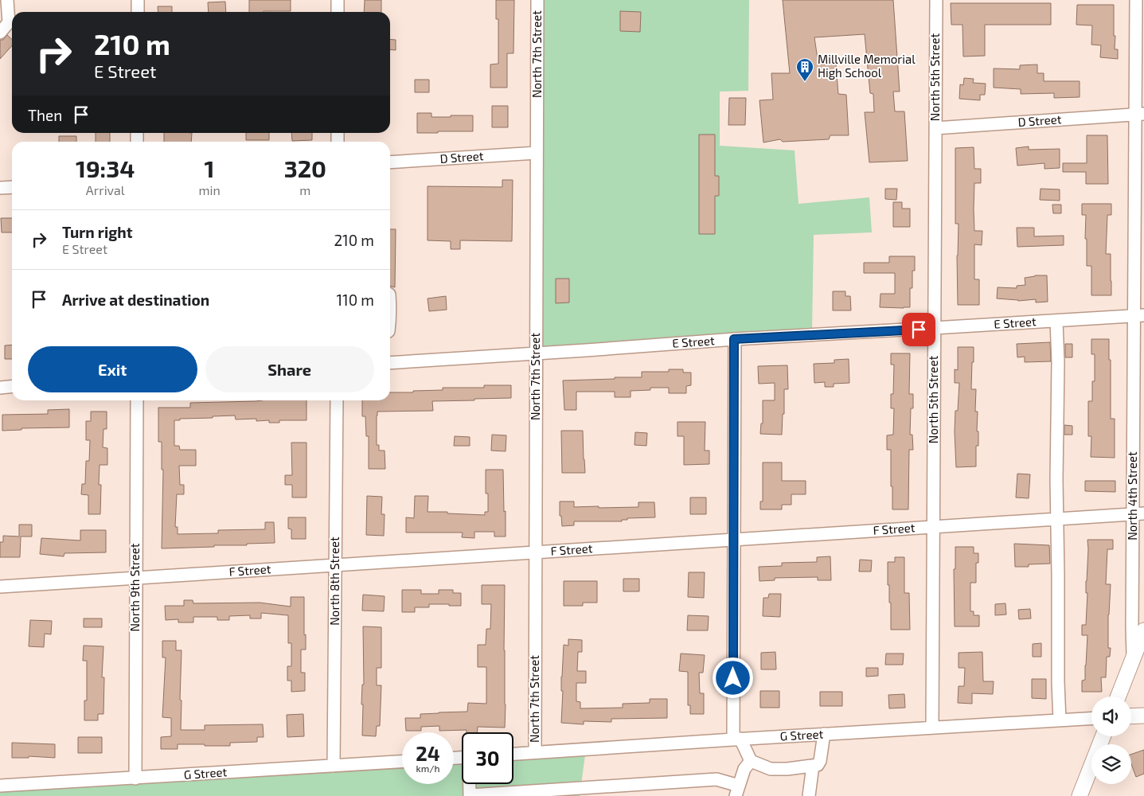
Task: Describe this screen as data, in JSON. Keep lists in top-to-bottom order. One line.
{"streets":{"street":["North 7th Street","North 5th Street","D Street","E Street","North 4th Street","F Street","North 8th Street","North 9th Street","G Street"]},"crossings":[["North 7th Street","D Street"],["North 7th Street","E Street"],["North 7th Street","F Street"],["North 7th Street","G Street"],["North 5th Street","D Street"],["North 5th Street","E Street"],["North 5th Street","F Street"],["North 5th Street","G Street"],["D Street","North 4th Street"],["E Street","North 4th Street"],["North 4th Street","F Street"],["F Street","North 8th Street"],["F Street","North 9th Street"],["North 8th Street","G Street"],["North 9th Street","G Street"]],"places":{"building":["Millville Memorial High School"]},"page":{"turn":["210 m","E Street"],"then":"Then","eta":["19:34","Arrival","1","min","320","m"],"list":[{"name":"Turn right","note":"E Street","value":"210 m"},{"name":"Arrive at destination","value":"110 m"}],"buttons":["Exit","Share"],"speed":"24 km/h","limit":"30"}}
